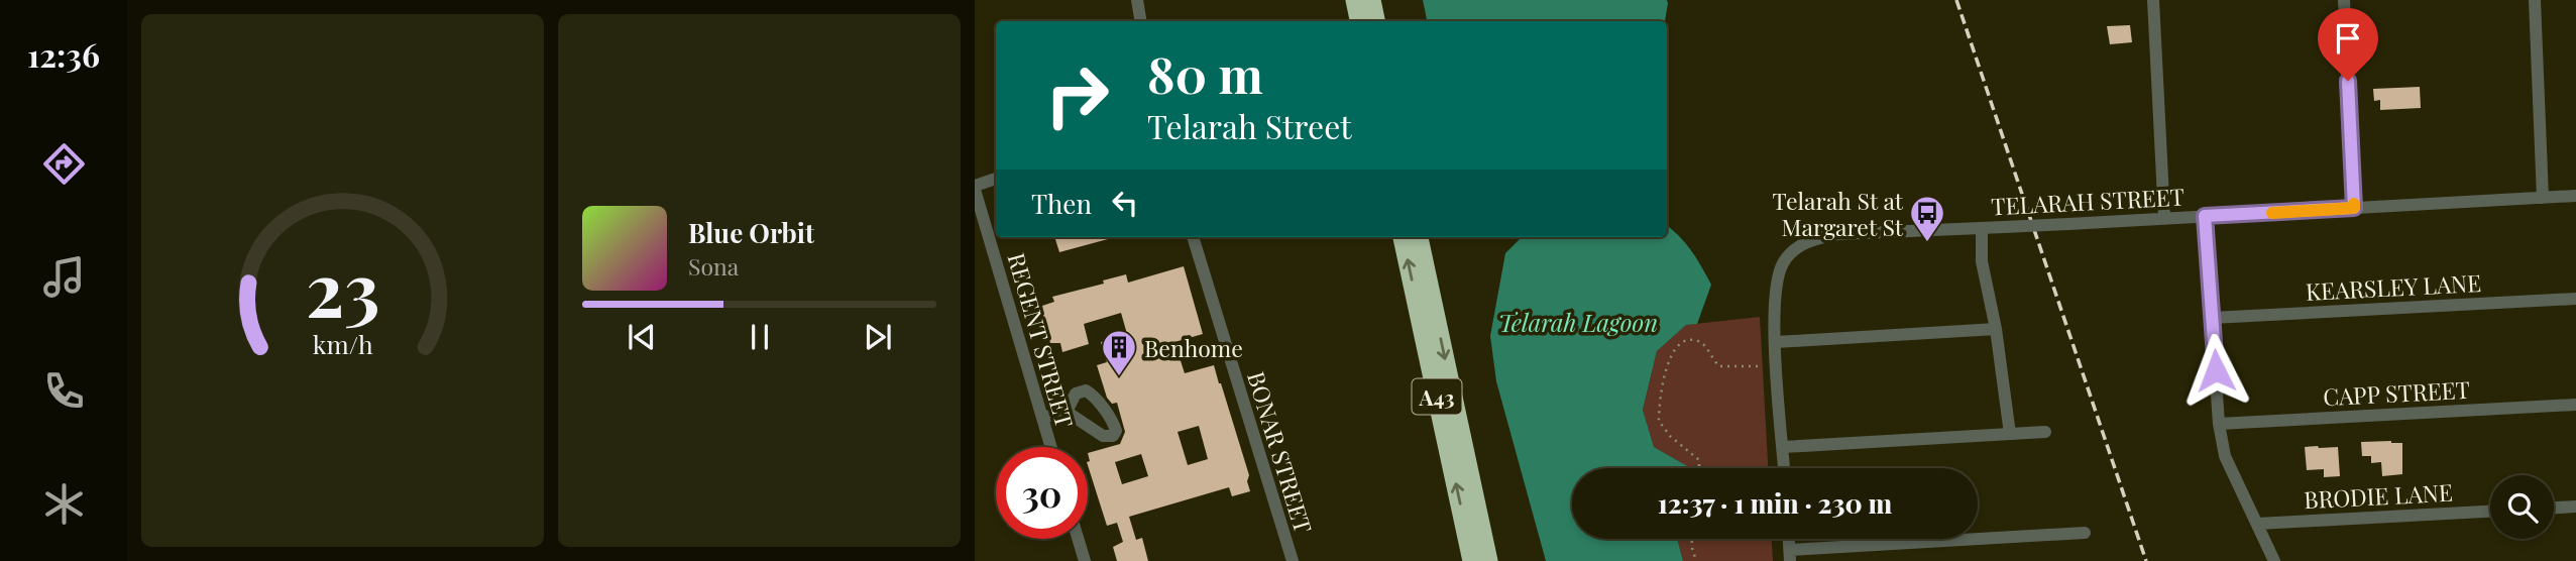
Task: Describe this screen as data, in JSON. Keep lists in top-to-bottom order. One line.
{"streets":{"highway":["A43"],"street":["TELARAH STREET","KEARSLEY LANE","REGENT STREET","CAPP STREET","BONAR STREET","BRODIE LANE"]},"water":["Telarah Lagoon"],"places":{"bus stop":["Telarah St at Margaret St"],"building":["Benhome"]},"page":{"tabs":"12:36","turn":["80 m","Telarah Street"],"then":"Then","song":["Blue Orbit","Sona"],"limit":"30","trip":"12:37 · 1 min · 230 m","gauge":["23","km/h"]}}
